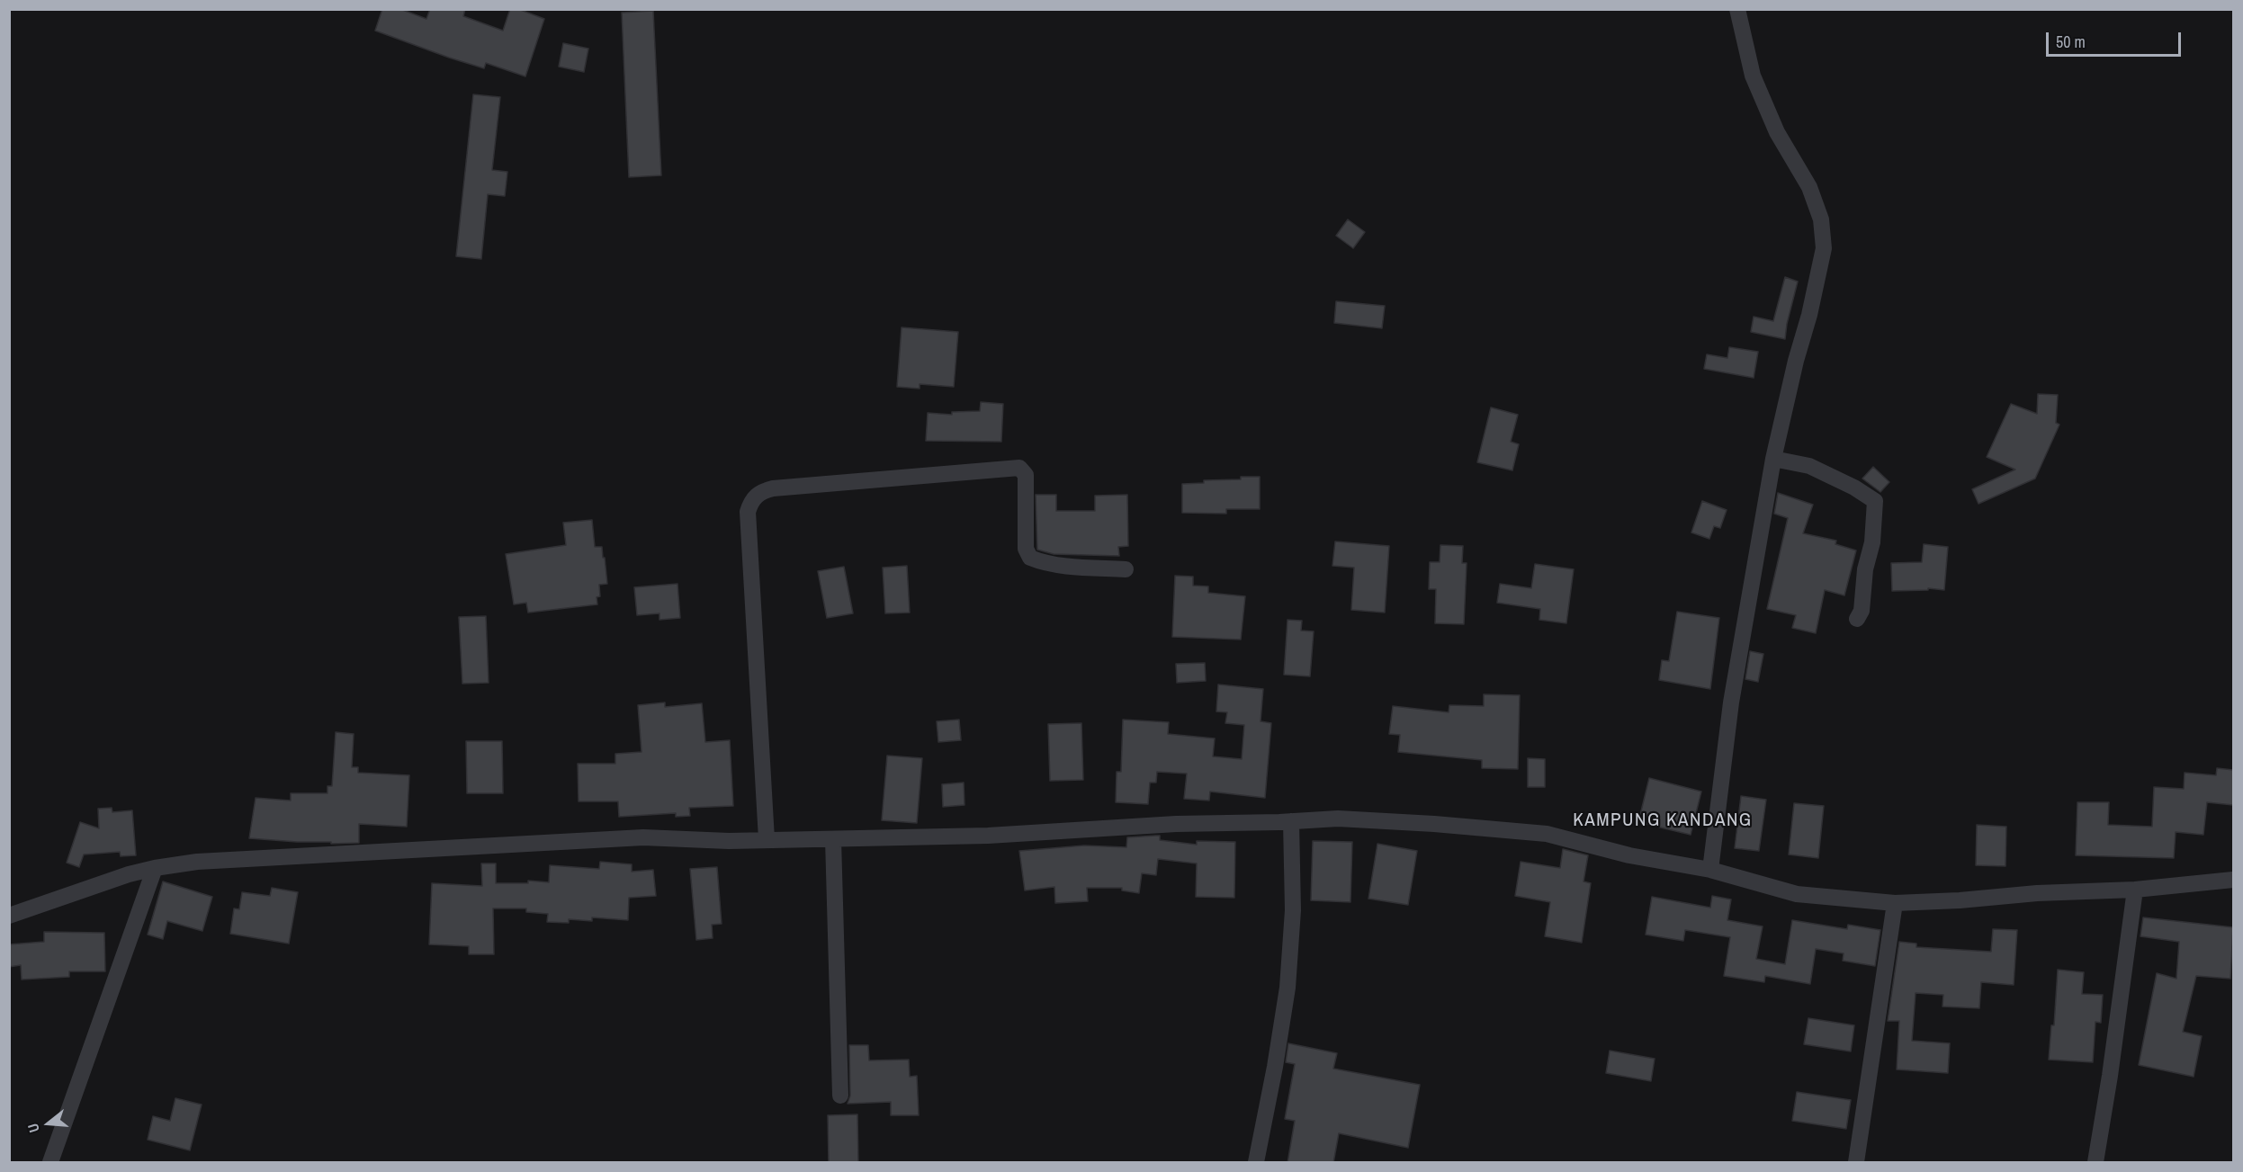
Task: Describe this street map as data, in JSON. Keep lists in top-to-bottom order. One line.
{"districts":["KAMPUNG KANDANG"],"scale_bar":"50 m","north":"left"}
